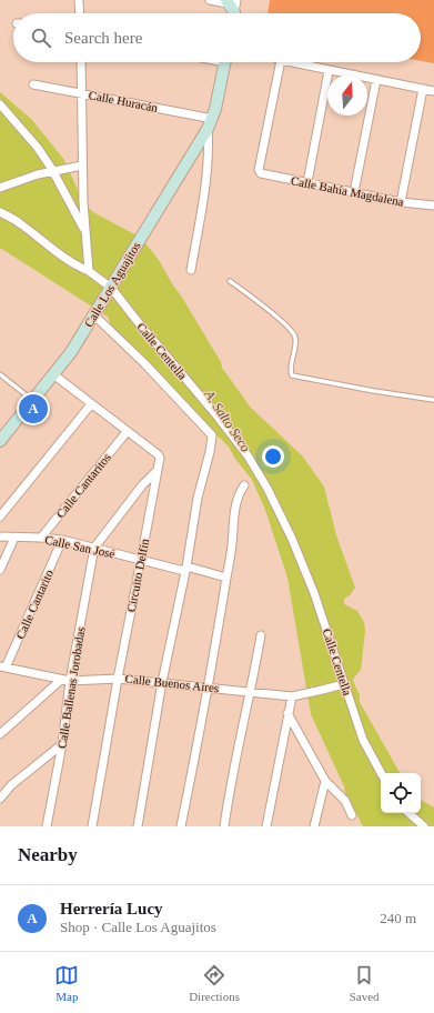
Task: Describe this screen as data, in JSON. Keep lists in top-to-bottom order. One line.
{"streets":{"street":["Calle Huracán","Calle Bahía Magdalena","Calle Los Aguajitos","Calle Centella","Calle Cantaritos","Calle San José","Circuito Delfín","Calle Cantarito","Calle Buenos Aires","Calle Ballenas Jorobadas"]},"crossings":[["Calle Huracán","Calle Los Aguajitos"],["Calle Los Aguajitos","Calle Centella"],["Calle Los Aguajitos","Circuito Delfín"],["Calle Centella","Calle Buenos Aires"],["Calle Cantaritos","Calle San José"],["Calle Cantaritos","Circuito Delfín"],["Calle San José","Circuito Delfín"],["Calle San José","Calle Cantarito"],["Calle San José","Calle Ballenas Jorobadas"],["Circuito Delfín","Calle Buenos Aires"],["Calle Cantarito","Calle Buenos Aires"],["Calle Buenos Aires","Calle Ballenas Jorobadas"]],"water":["A. Salto Seco"],"north":"top","page":{"search":"Search here","pins":"A","heading":"Nearby","list":[{"mark":"A","name":"Herrería Lucy","note":"Shop · Calle Los Aguajitos","value":"240 m"}],"nav":["Map","Directions","Saved"]}}
